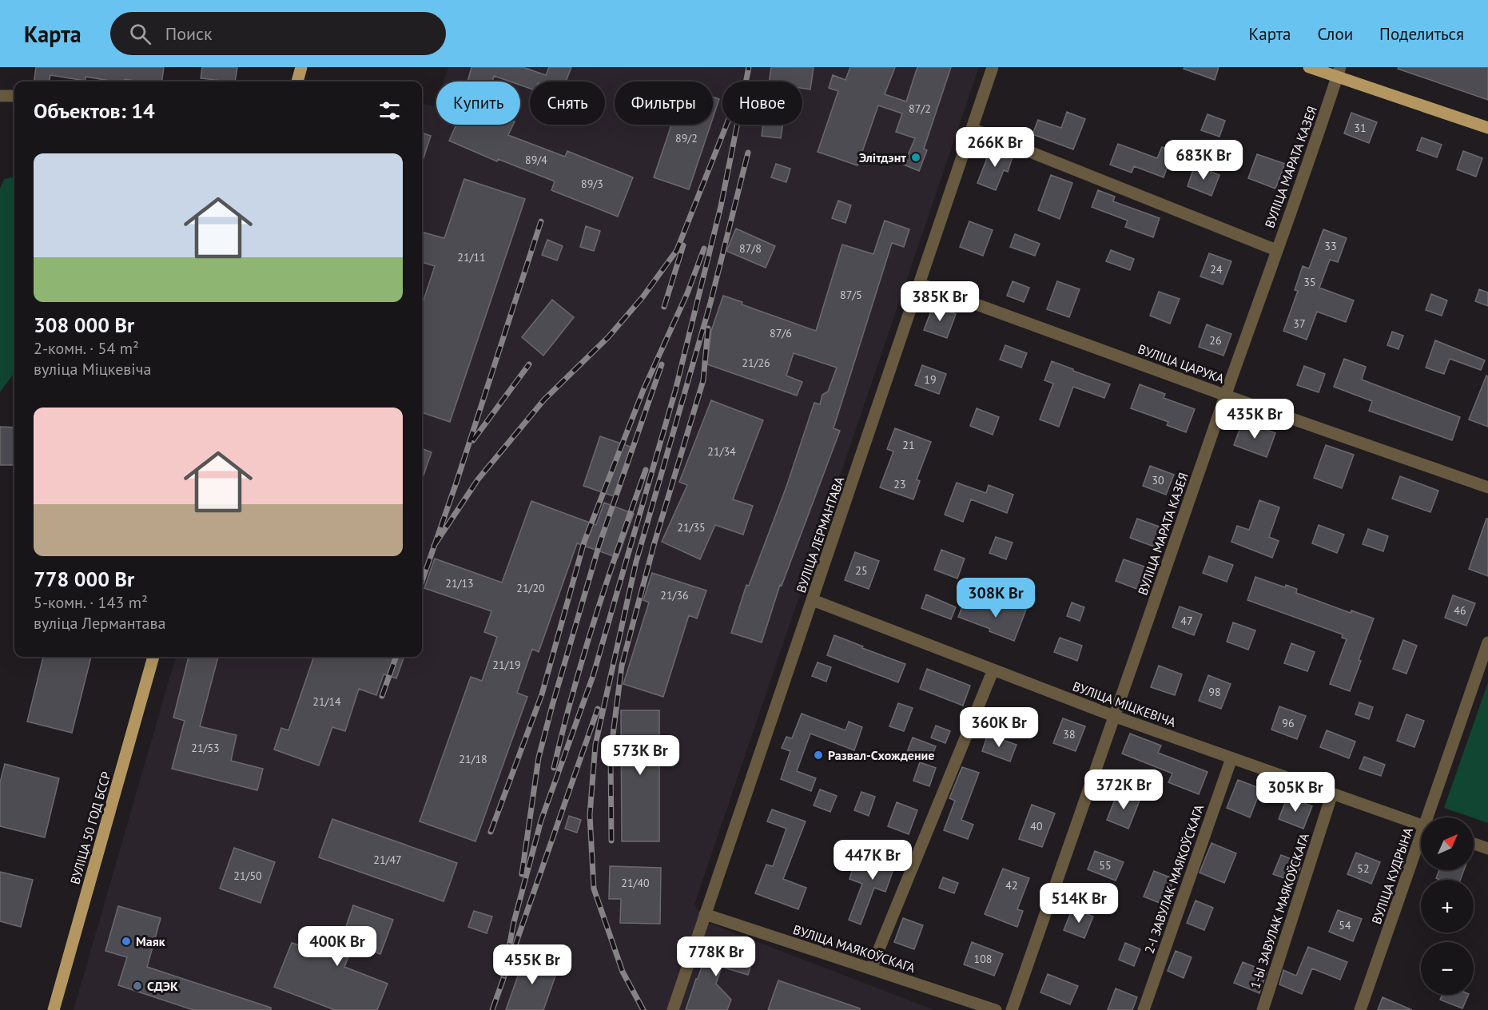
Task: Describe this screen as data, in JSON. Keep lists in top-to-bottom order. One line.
{"streets":{"main road":["ВУЛІЦА 50 ГОД БССР"],"street":["ВУЛІЦА МАРАТА КАЗЕЯ","ВУЛІЦА ЦАРУКА","ВУЛІЦА ЛЕРМАНТАВА","ВУЛІЦА МІЦКЕВІЧА","ВУЛІЦА КУДРЫНА","2-І ЗАВУЛАК МАЯКОЎСКАГА","1-Ы ЗАВУЛАК МАЯКОЎСКАГА","ВУЛІЦА МАЯКОЎСКАГА"]},"crossings":[["ВУЛІЦА МАРАТА КАЗЕЯ","ВУЛІЦА ЦАРУКА"],["ВУЛІЦА МАРАТА КАЗЕЯ","ВУЛІЦА МІЦКЕВІЧА"],["ВУЛІЦА ЦАРУКА","ВУЛІЦА ЛЕРМАНТАВА"],["ВУЛІЦА ЛЕРМАНТАВА","ВУЛІЦА МІЦКЕВІЧА"],["ВУЛІЦА ЛЕРМАНТАВА","ВУЛІЦА МАЯКОЎСКАГА"],["ВУЛІЦА МІЦКЕВІЧА","2-І ЗАВУЛАК МАЯКОЎСКАГА"],["ВУЛІЦА МІЦКЕВІЧА","1-Ы ЗАВУЛАК МАЯКОЎСКАГА"]],"places":["Элітдэнт","Развал-Схождение","Маяк","СДЭК"],"house_numbers":["87/2","31","89/2","89/4","89/3","33","87/8","21/11","24","35","87/5","37","87/6","26","21/26","19","21","21/34","30","23","21/35","25","21/13","21/20","21/36","46","47","21/19","98","21/14","96","38","21/53","21/18","40","21/47","55","52","21/50","21/40","42","54","108"],"north":"top right","page":{"header":"Карта","search":"Поиск","nav":["Карта","Слои","Поделиться"],"chip":["Купить","Снять","Фильтры","Новое"],"heading":"Объектов: 14","price":["266K Br","683K Br","385K Br","435K Br","308K Br","360K Br","573K Br","372K Br","305K Br","447K Br","514K Br","400K Br","778K Br","455K Br"],"list":[{"name":"308 000 Br","note":"2-комн. · 54 m² · вуліца Міцкевіча"},{"name":"778 000 Br","note":"5-комн. · 143 m² · вуліца Лермантава"}],"map_buttons":["+","−"]}}
